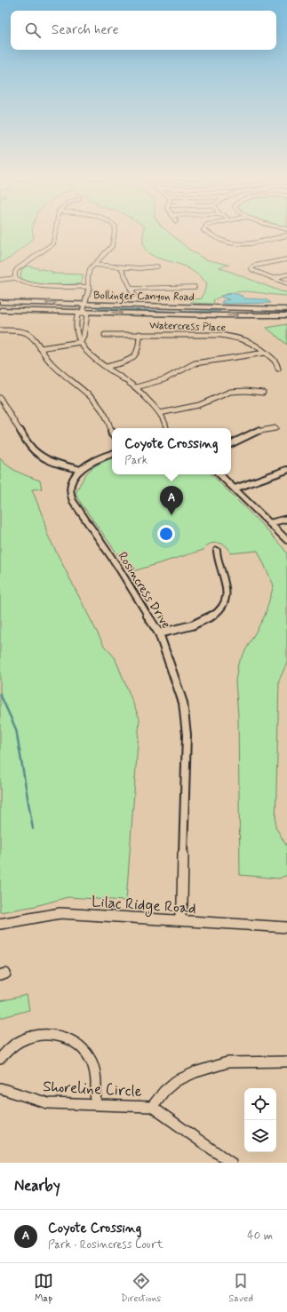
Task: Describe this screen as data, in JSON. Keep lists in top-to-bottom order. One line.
{"streets":{"main road":["Bollinger Canyon Road"],"street":["Watercress Place","Rosincress Drive","Lilac Ridge Road","Shoreline Circle"]},"crossings":[["Rosincress Drive","Lilac Ridge Road"]],"page":{"search":"Search here","popup":["Coyote Crossing","Park"],"pins":"A","heading":"Nearby","list":[{"mark":"A","name":"Coyote Crossing","note":"Park · Rosincress Court","value":"40 m"}],"nav":["Map","Directions","Saved"]}}
